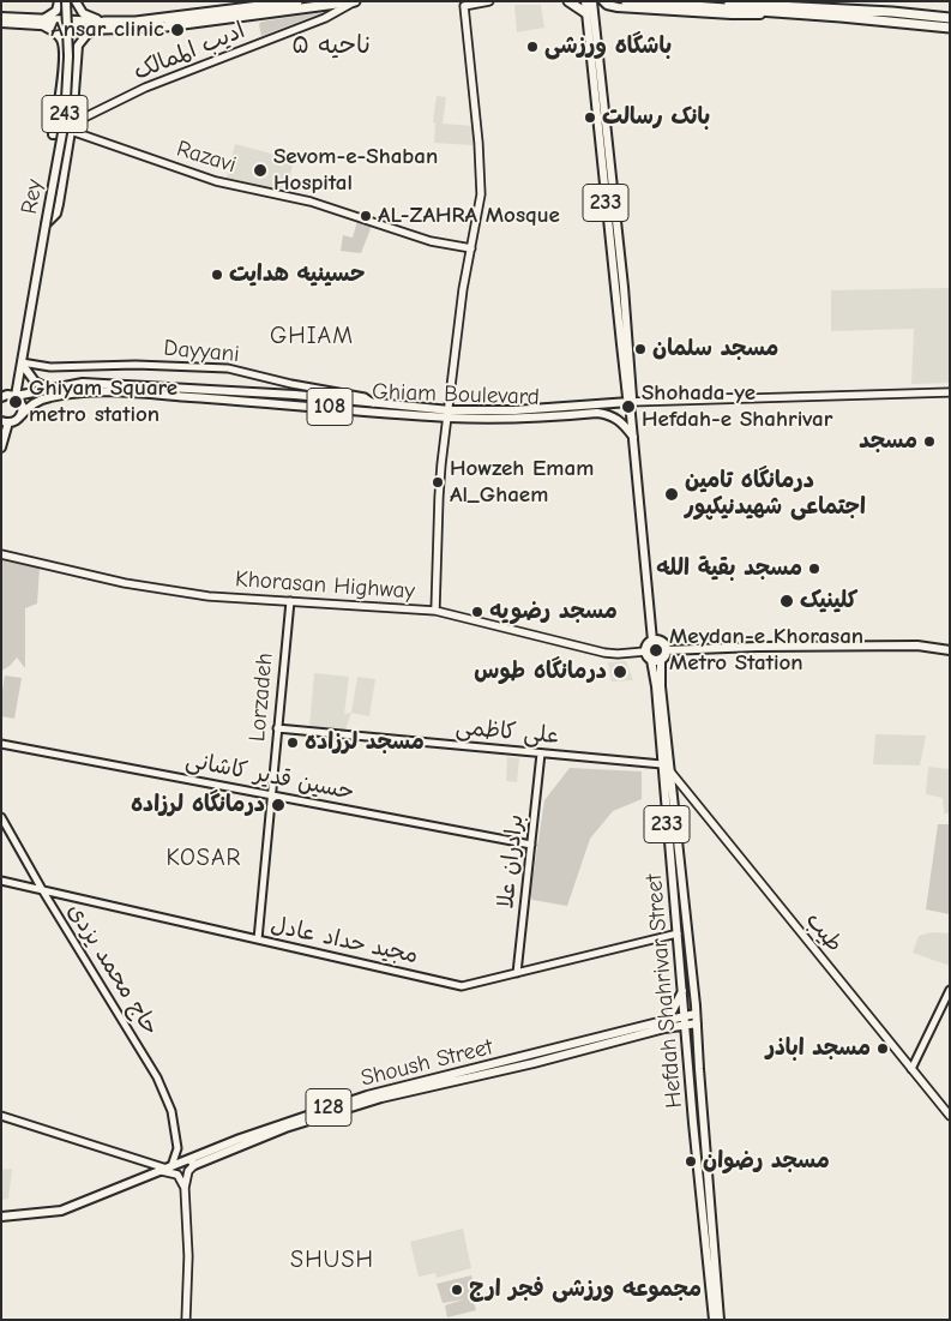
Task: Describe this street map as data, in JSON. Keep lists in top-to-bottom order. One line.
{"streets":{"main road":["ادیب الممالک","243","Razavi","Rey","233","Ghiam Boulevard","108","Khorasan Highway","طیب","Hefdah Shahrivar Street","Shoush Street","128"],"street":["Dayyani","Lorzadeh","علی کاظمی","حسین قدیر کاشانی","برادران علا","مجید حداد عادل","حاج محمد یزدی"]},"crossings":[["ادیب الممالک","Razavi"],["Rey","Dayyani"],["Rey","Ghiam Boulevard"],["233","Ghiam Boulevard"],["233","108"],["233","Khorasan Highway"],["233","Hefdah Shahrivar Street"],["Dayyani","Ghiam Boulevard"],["Dayyani","108"],["Ghiam Boulevard","108"],["Khorasan Highway","Lorzadeh"],["Khorasan Highway","Hefdah Shahrivar Street"],["Lorzadeh","علی کاظمی"],["Lorzadeh","حسین قدیر کاشانی"],["Lorzadeh","مجید حداد عادل"],["علی کاظمی","برادران علا"],["علی کاظمی","Hefdah Shahrivar Street"],["حسین قدیر کاشانی","برادران علا"],["برادران علا","مجید حداد عادل"],["طیب","Hefdah Shahrivar Street"],["مجید حداد عادل","حاج محمد یزدی"],["مجید حداد عادل","Hefdah Shahrivar Street"],["حاج محمد یزدی","Shoush Street"],["Hefdah Shahrivar Street","Shoush Street"]],"districts":["ناحیه ۵","GHIAM","KOSAR","SHUSH"],"places":["Ansar clinic","باشگاه ورزشی","بانک رسالت","Sevom-e-Shaban Hospital","AL-ZAHRA Mosque","حسینیه هدایت","مسجد سلمان","Ghiyam Square metro station","Shohada-ye Hefdah-e Shahrivar","مسجد","Howzeh Emam Al_Ghaem","درمانگاه تامین اجتماعی شهیدنیکپور","مسجد بقیة الله","کلینیک","مسجد رضویه","Meydan-e Khorasan Metro Station","درمانگاه طوس","مسجد لرزاده","درمانگاه لرزاده","مسجد اباذر","مسجد رضوان","مجموعه ورزشی فجر ارج"]}
